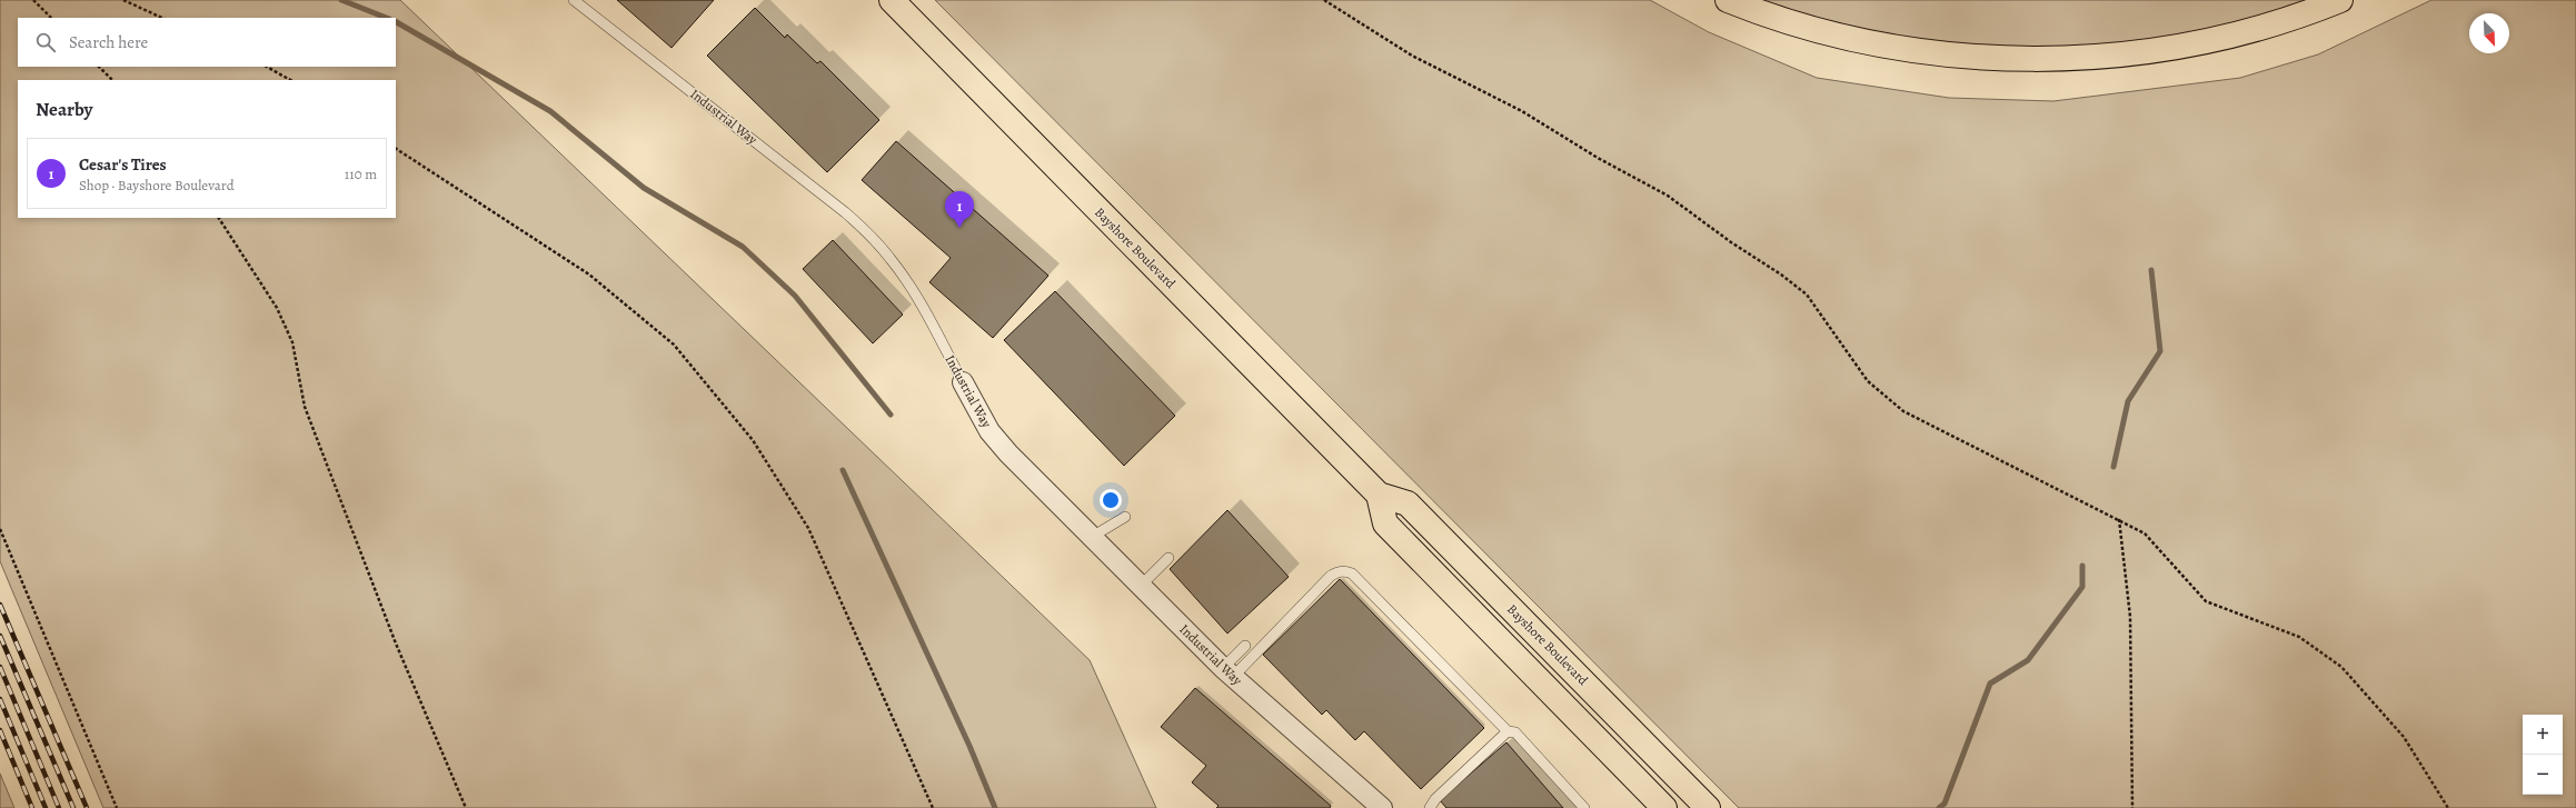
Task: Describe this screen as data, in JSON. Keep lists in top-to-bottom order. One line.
{"streets":{"main road":["Bayshore Boulevard"],"street":["Industrial Way"]},"north":"bottom right","page":{"search":"Search here","heading":"Nearby","list":[{"mark":"1","name":"Cesar's Tires","note":"Shop · Bayshore Boulevard","value":"110 m"}],"pins":"1","map_buttons":["+","−"]}}
